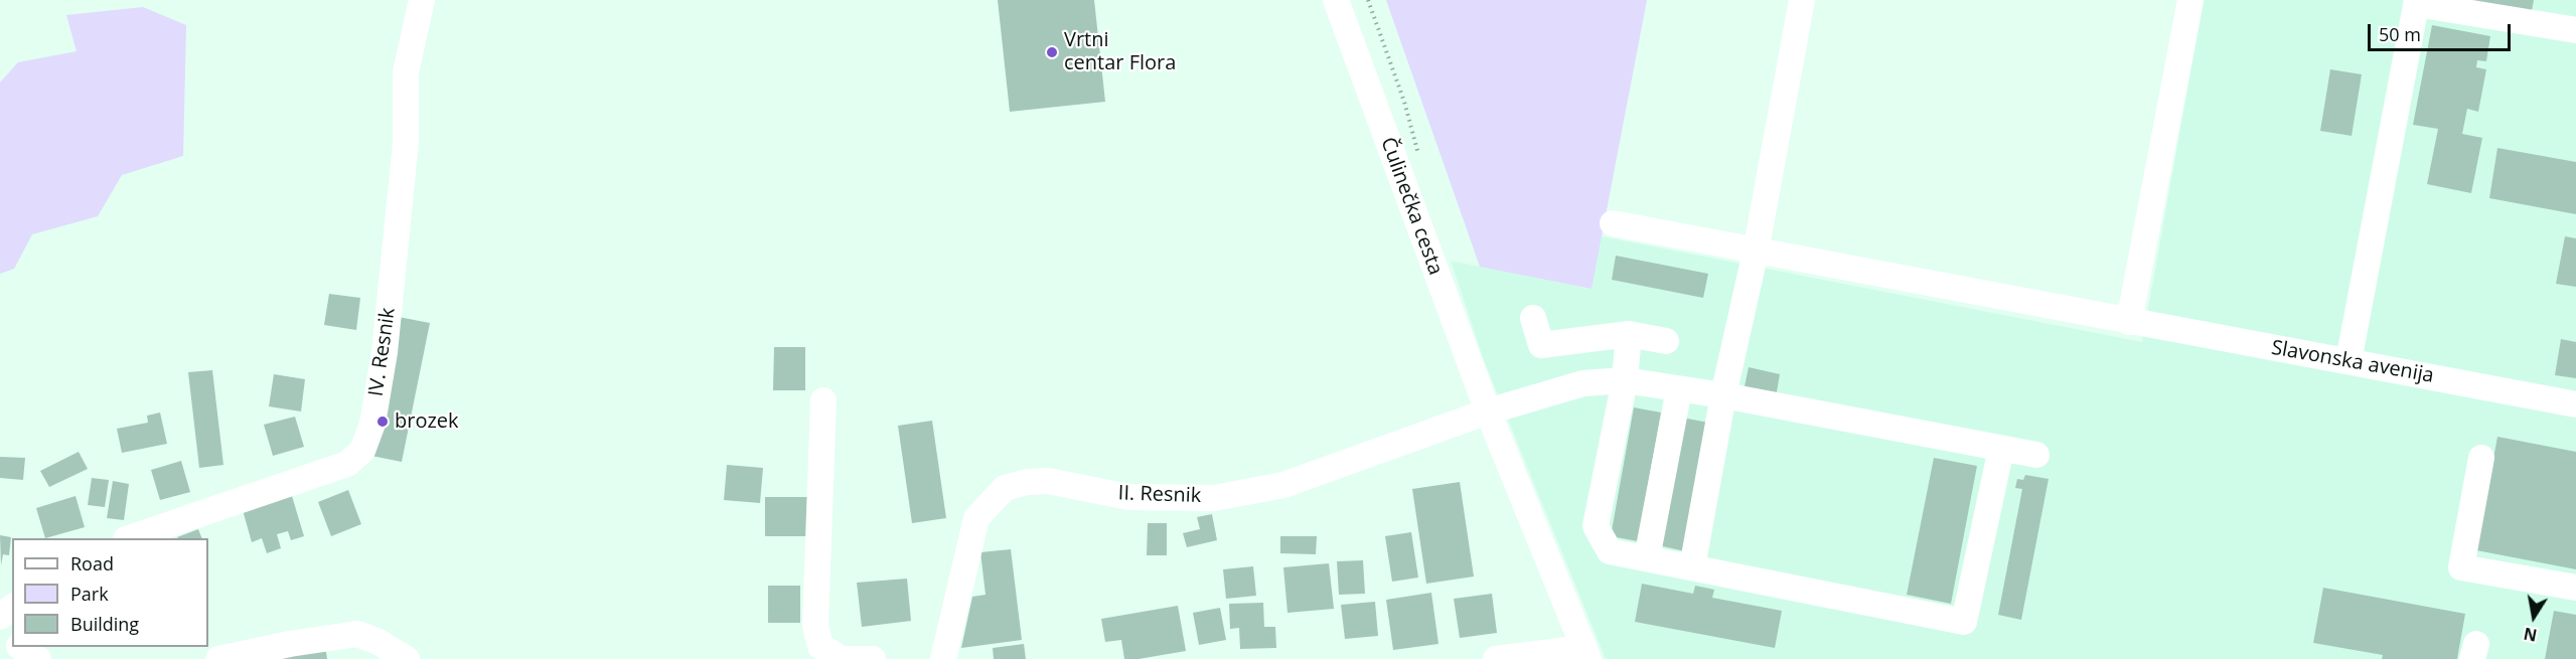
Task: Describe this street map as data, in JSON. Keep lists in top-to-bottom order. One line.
{"streets":{"street":["Čulinečka cesta","IV. Resnik","Slavonska avenija","II. Resnik"]},"crossings":[["Čulinečka cesta","II. Resnik"]],"places":["Vrtni centar Flora","brozek"],"legend":["Road","Park","Building"],"scale_bar":"50 m","north":"bottom"}
